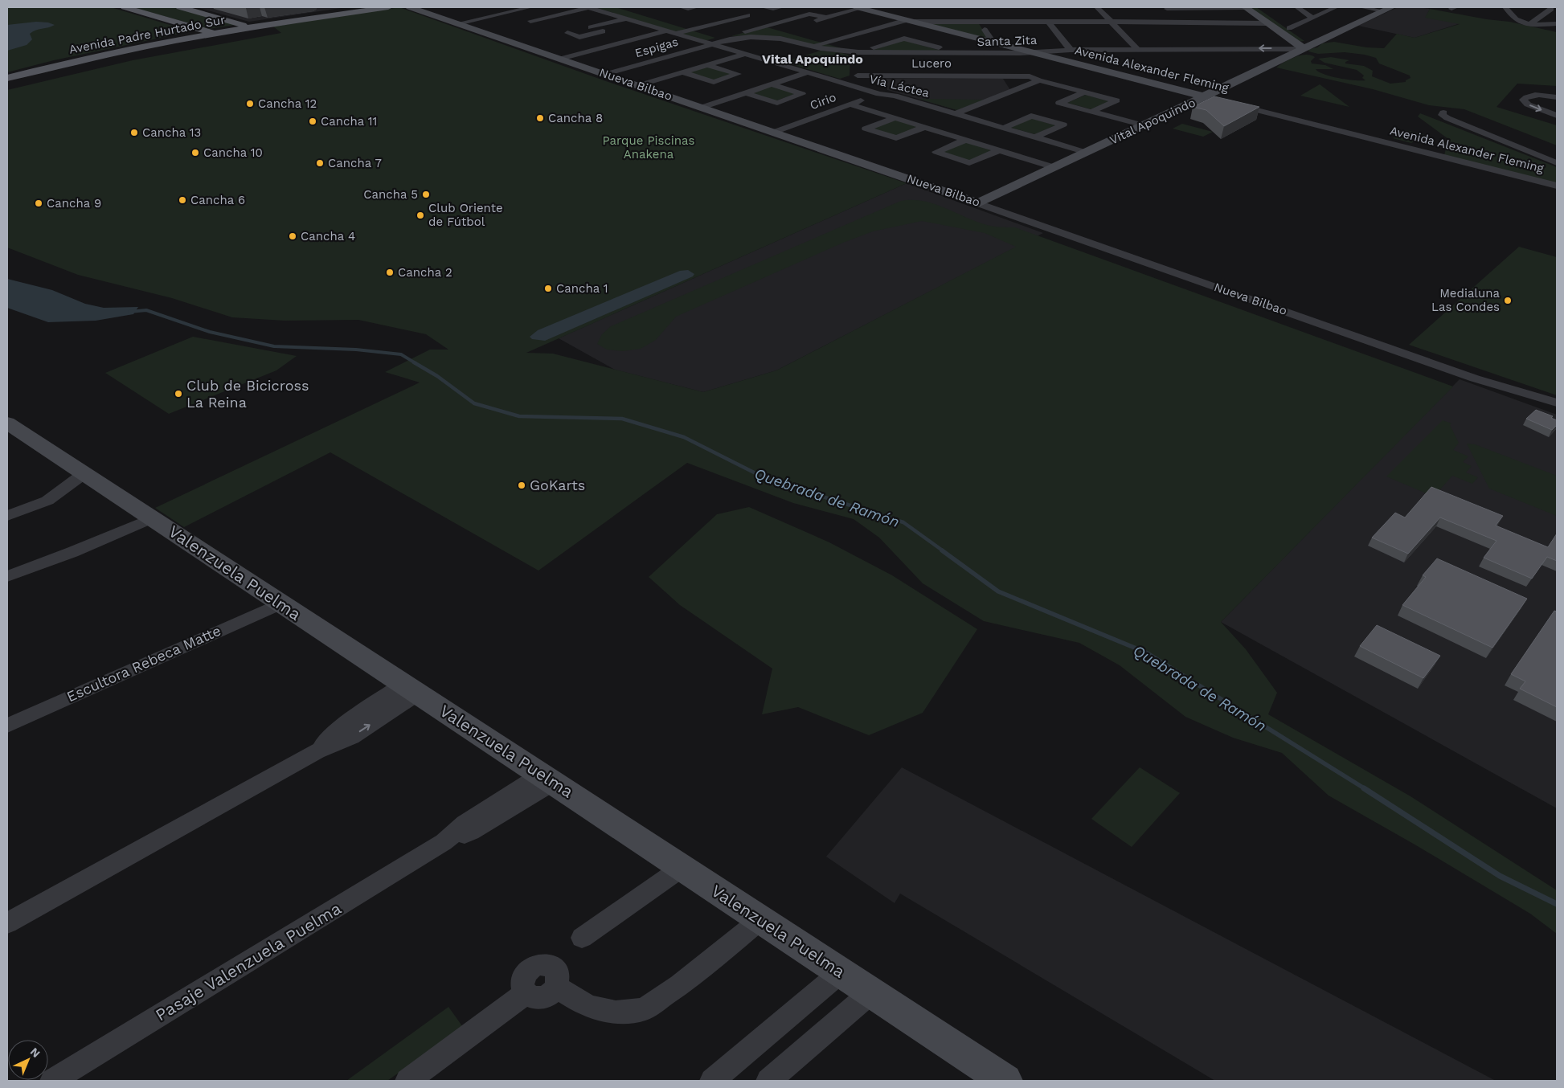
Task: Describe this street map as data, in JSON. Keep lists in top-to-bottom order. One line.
{"streets":{"main road":["Avenida Padre Hurtado Sur"],"street":["Santa Zita","Espigas","Lucero","Avenida Alexander Fleming","Nueva Bilbao","Vía Láctea","Cirio","Vital Apoquindo","Valenzuela Puelma","Escultora Rebeca Matte","Pasaje Valenzuela Puelma"]},"crossings":[["Santa Zita","Espigas"],["Santa Zita","Avenida Alexander Fleming"],["Santa Zita","Vía Láctea"],["Santa Zita","Vital Apoquindo"],["Espigas","Avenida Alexander Fleming"],["Espigas","Nueva Bilbao"],["Espigas","Vía Láctea"],["Lucero","Cirio"],["Avenida Alexander Fleming","Vital Apoquindo"],["Nueva Bilbao","Cirio"],["Nueva Bilbao","Vital Apoquindo"],["Vía Láctea","Cirio"],["Vía Láctea","Vital Apoquindo"],["Valenzuela Puelma","Escultora Rebeca Matte"],["Valenzuela Puelma","Pasaje Valenzuela Puelma"]],"districts":["Vital Apoquindo"],"water":["Quebrada de Ramón"],"parks":["Parque Piscinas Anakena"],"places":["Cancha 12","Cancha 8","Cancha 11","Cancha 13","Cancha 10","Cancha 7","Cancha 5","Cancha 6","Cancha 9","Club Oriente de Fútbol","Cancha 4","Cancha 2","Cancha 1","Medialuna Las Condes","Club de Bicicross La Reina","GoKarts"],"north":"top right"}
